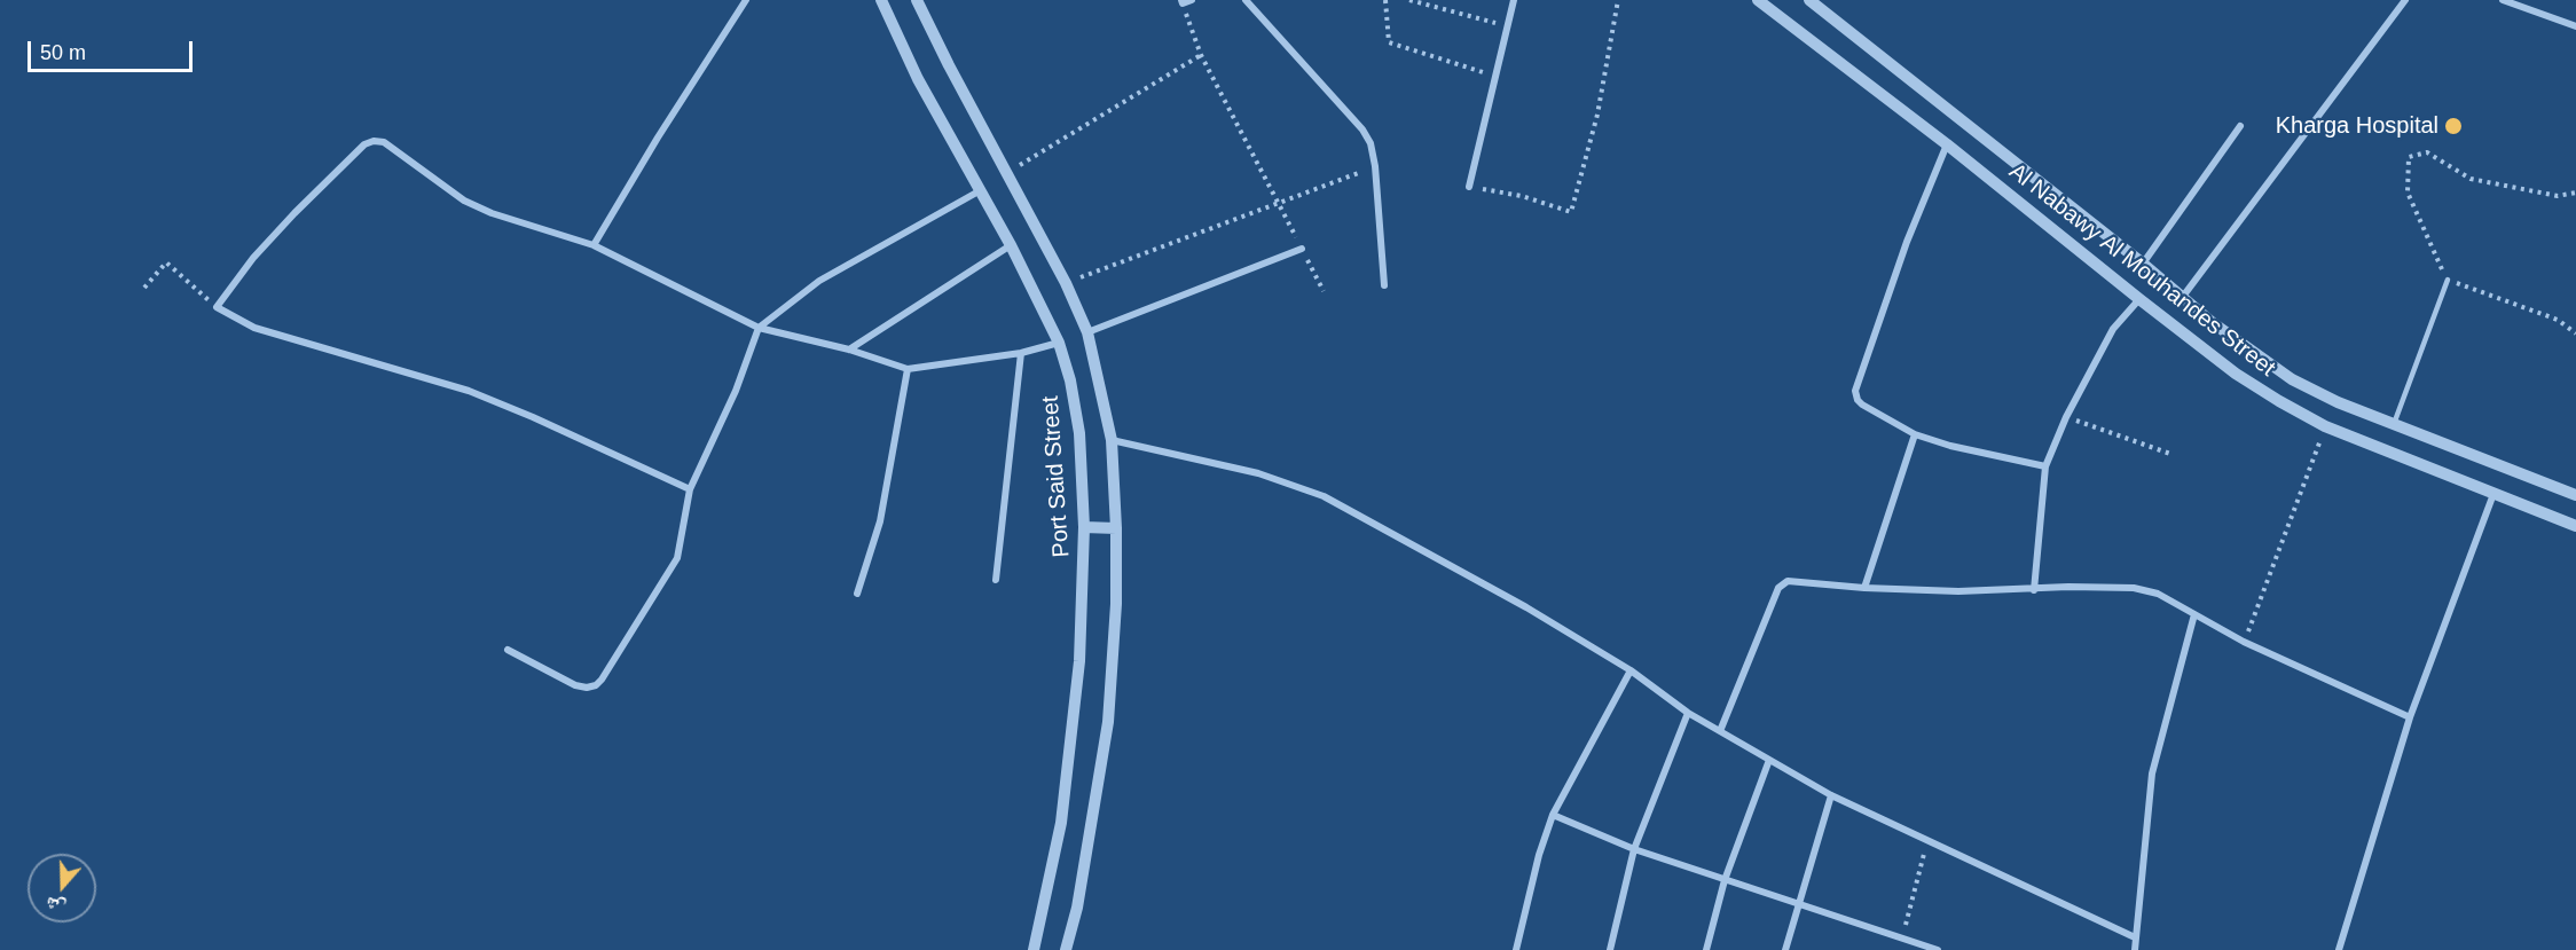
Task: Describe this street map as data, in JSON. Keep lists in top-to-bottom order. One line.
{"streets":{"street":["Al Nabawy Al Mouhandes Street","Port Said Street"]},"places":["Kharga Hospital"],"scale_bar":"50 m","north":"bottom"}
